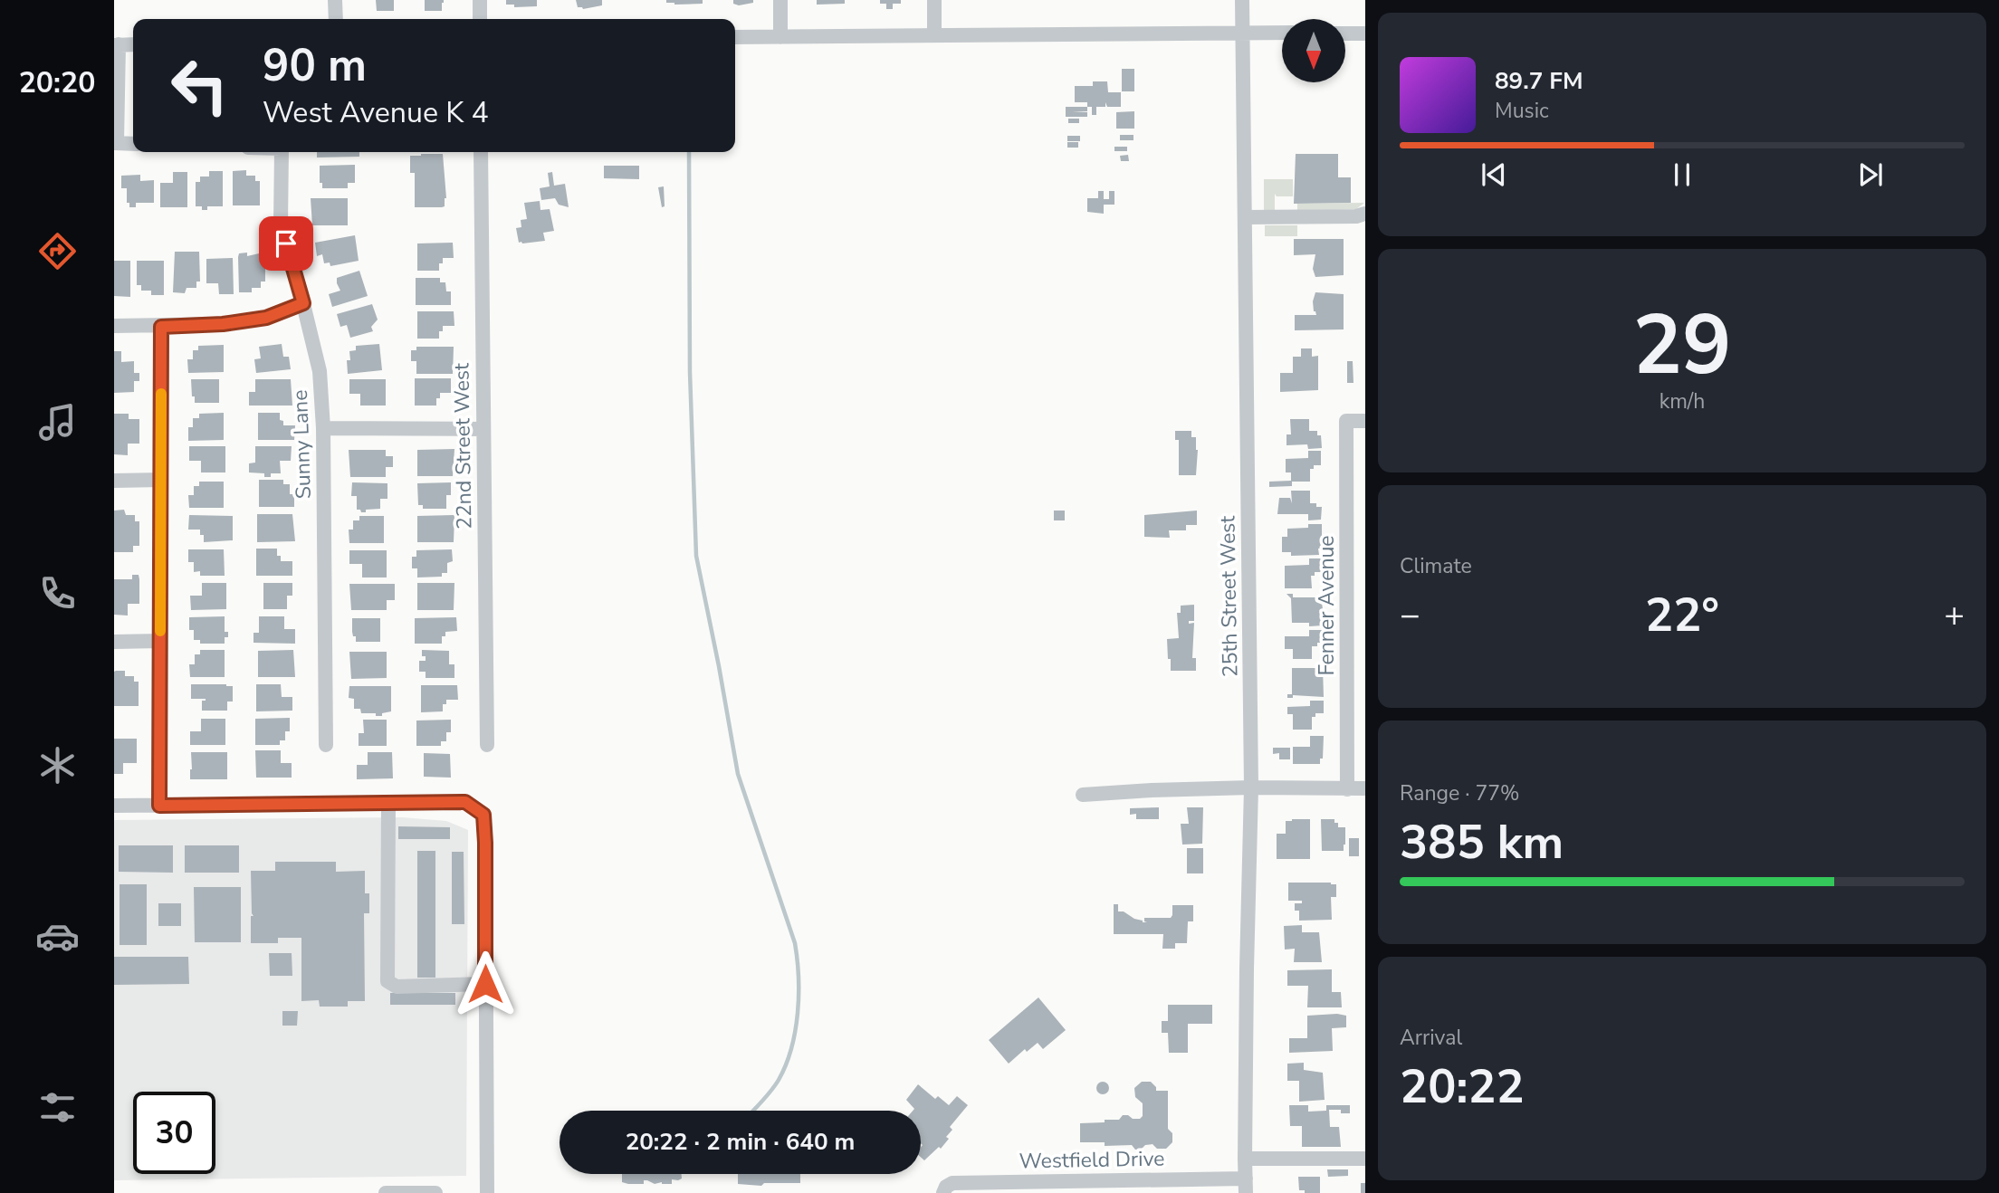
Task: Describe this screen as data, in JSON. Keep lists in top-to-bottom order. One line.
{"streets":{"street":["Sunny Lane","22nd Street West","25th Street West","Fenner Avenue","Westfield Drive"]},"crossings":[["25th Street West","Westfield Drive"]],"north":"bottom","page":{"tabs":"20:20","turn":["90 m","West Avenue K 4"],"song":["89.7 FM","Music"],"tile":[["29","km/h"],"Climate",["Range · 77%","385 km"],["Arrival","20:22"]],"heat":["−","22°","+"],"limit":"30","trip":"20:22 · 2 min · 640 m"}}
